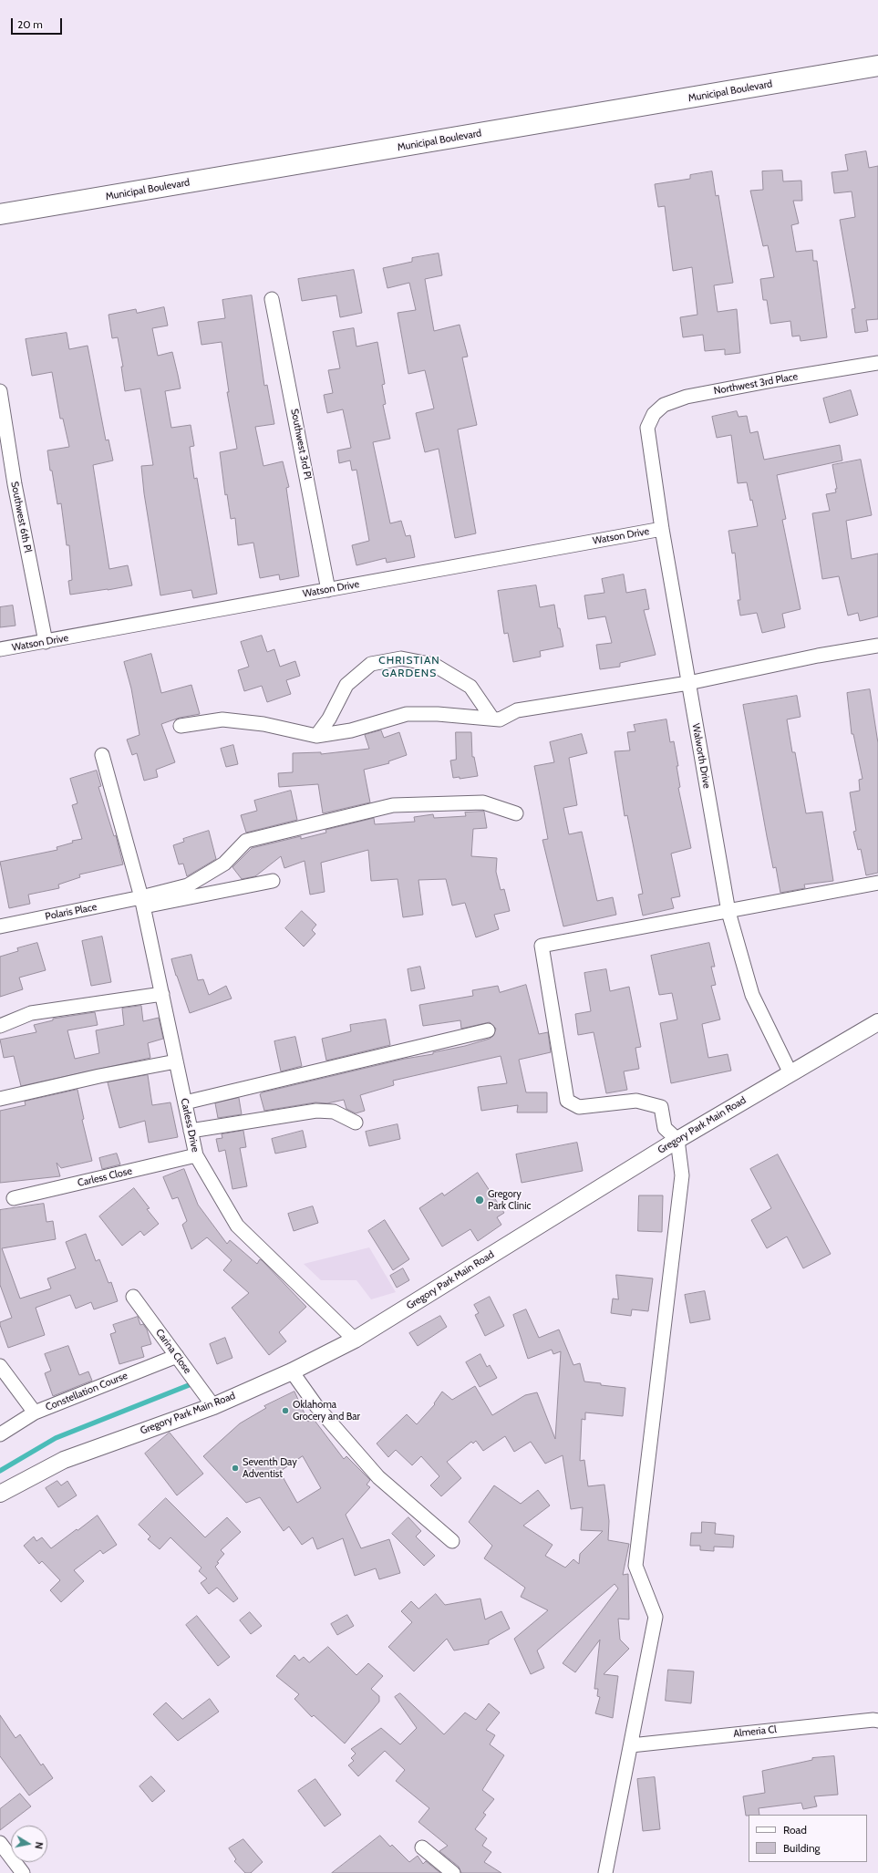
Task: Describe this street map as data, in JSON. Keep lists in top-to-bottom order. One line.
{"streets":{"main road":["Municipal Boulevard"],"street":["Northwest 3rd Place","Southwest 3rd Pl","Southwest 6th Pl","Watson Drive","Walworth Drive","Polaris Place","Carless Drive","Gregory Park Main Road","Carless Close","Carina Close","Constellation Course","Almeria Cl"]},"crossings":[["Northwest 3rd Place","Walworth Drive"],["Southwest 3rd Pl","Watson Drive"],["Southwest 6th Pl","Watson Drive"],["Watson Drive","Walworth Drive"],["Walworth Drive","Gregory Park Main Road"],["Polaris Place","Carless Drive"],["Carless Drive","Gregory Park Main Road"],["Carless Drive","Carless Close"],["Gregory Park Main Road","Carina Close"],["Carina Close","Constellation Course"]],"districts":["CHRISTIAN GARDENS"],"places":["Gregory Park Clinic","Oklahoma Grocery and Bar","Seventh Day Adventist"],"legend":["Road","Building"],"scale_bar":"20 m","north":"right"}
